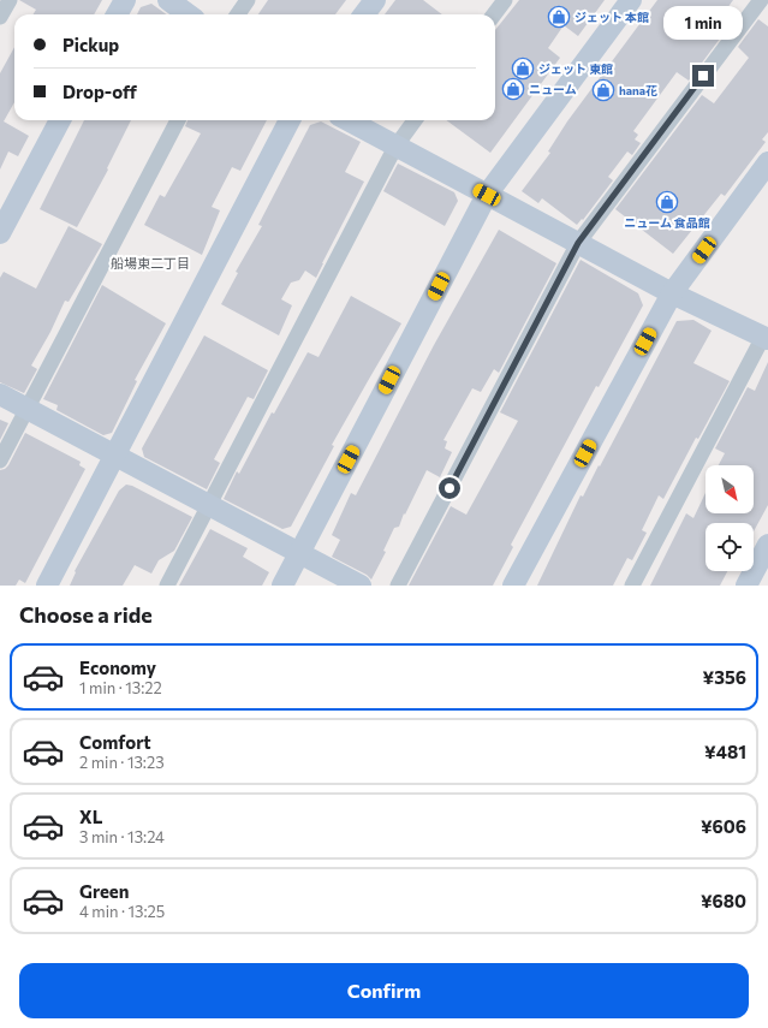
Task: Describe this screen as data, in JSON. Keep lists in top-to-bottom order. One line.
{"districts":["船場東二丁目"],"places":{"shop":["ジェット 本館","ジェット 東館","ニューム","hana花","ニューム 食品館"]},"north":"bottom right","page":{"bubble":"1 min","banner":["Pickup","Drop-off"],"heading":"Choose a ride","list":[{"name":"Economy","note":"1 min · 13:22","value":"¥356"},{"name":"Comfort","note":"2 min · 13:23","value":"¥481"},{"name":"XL","note":"3 min · 13:24","value":"¥606"},{"name":"Green","note":"4 min · 13:25","value":"¥680"}],"buttons":"Confirm"}}
